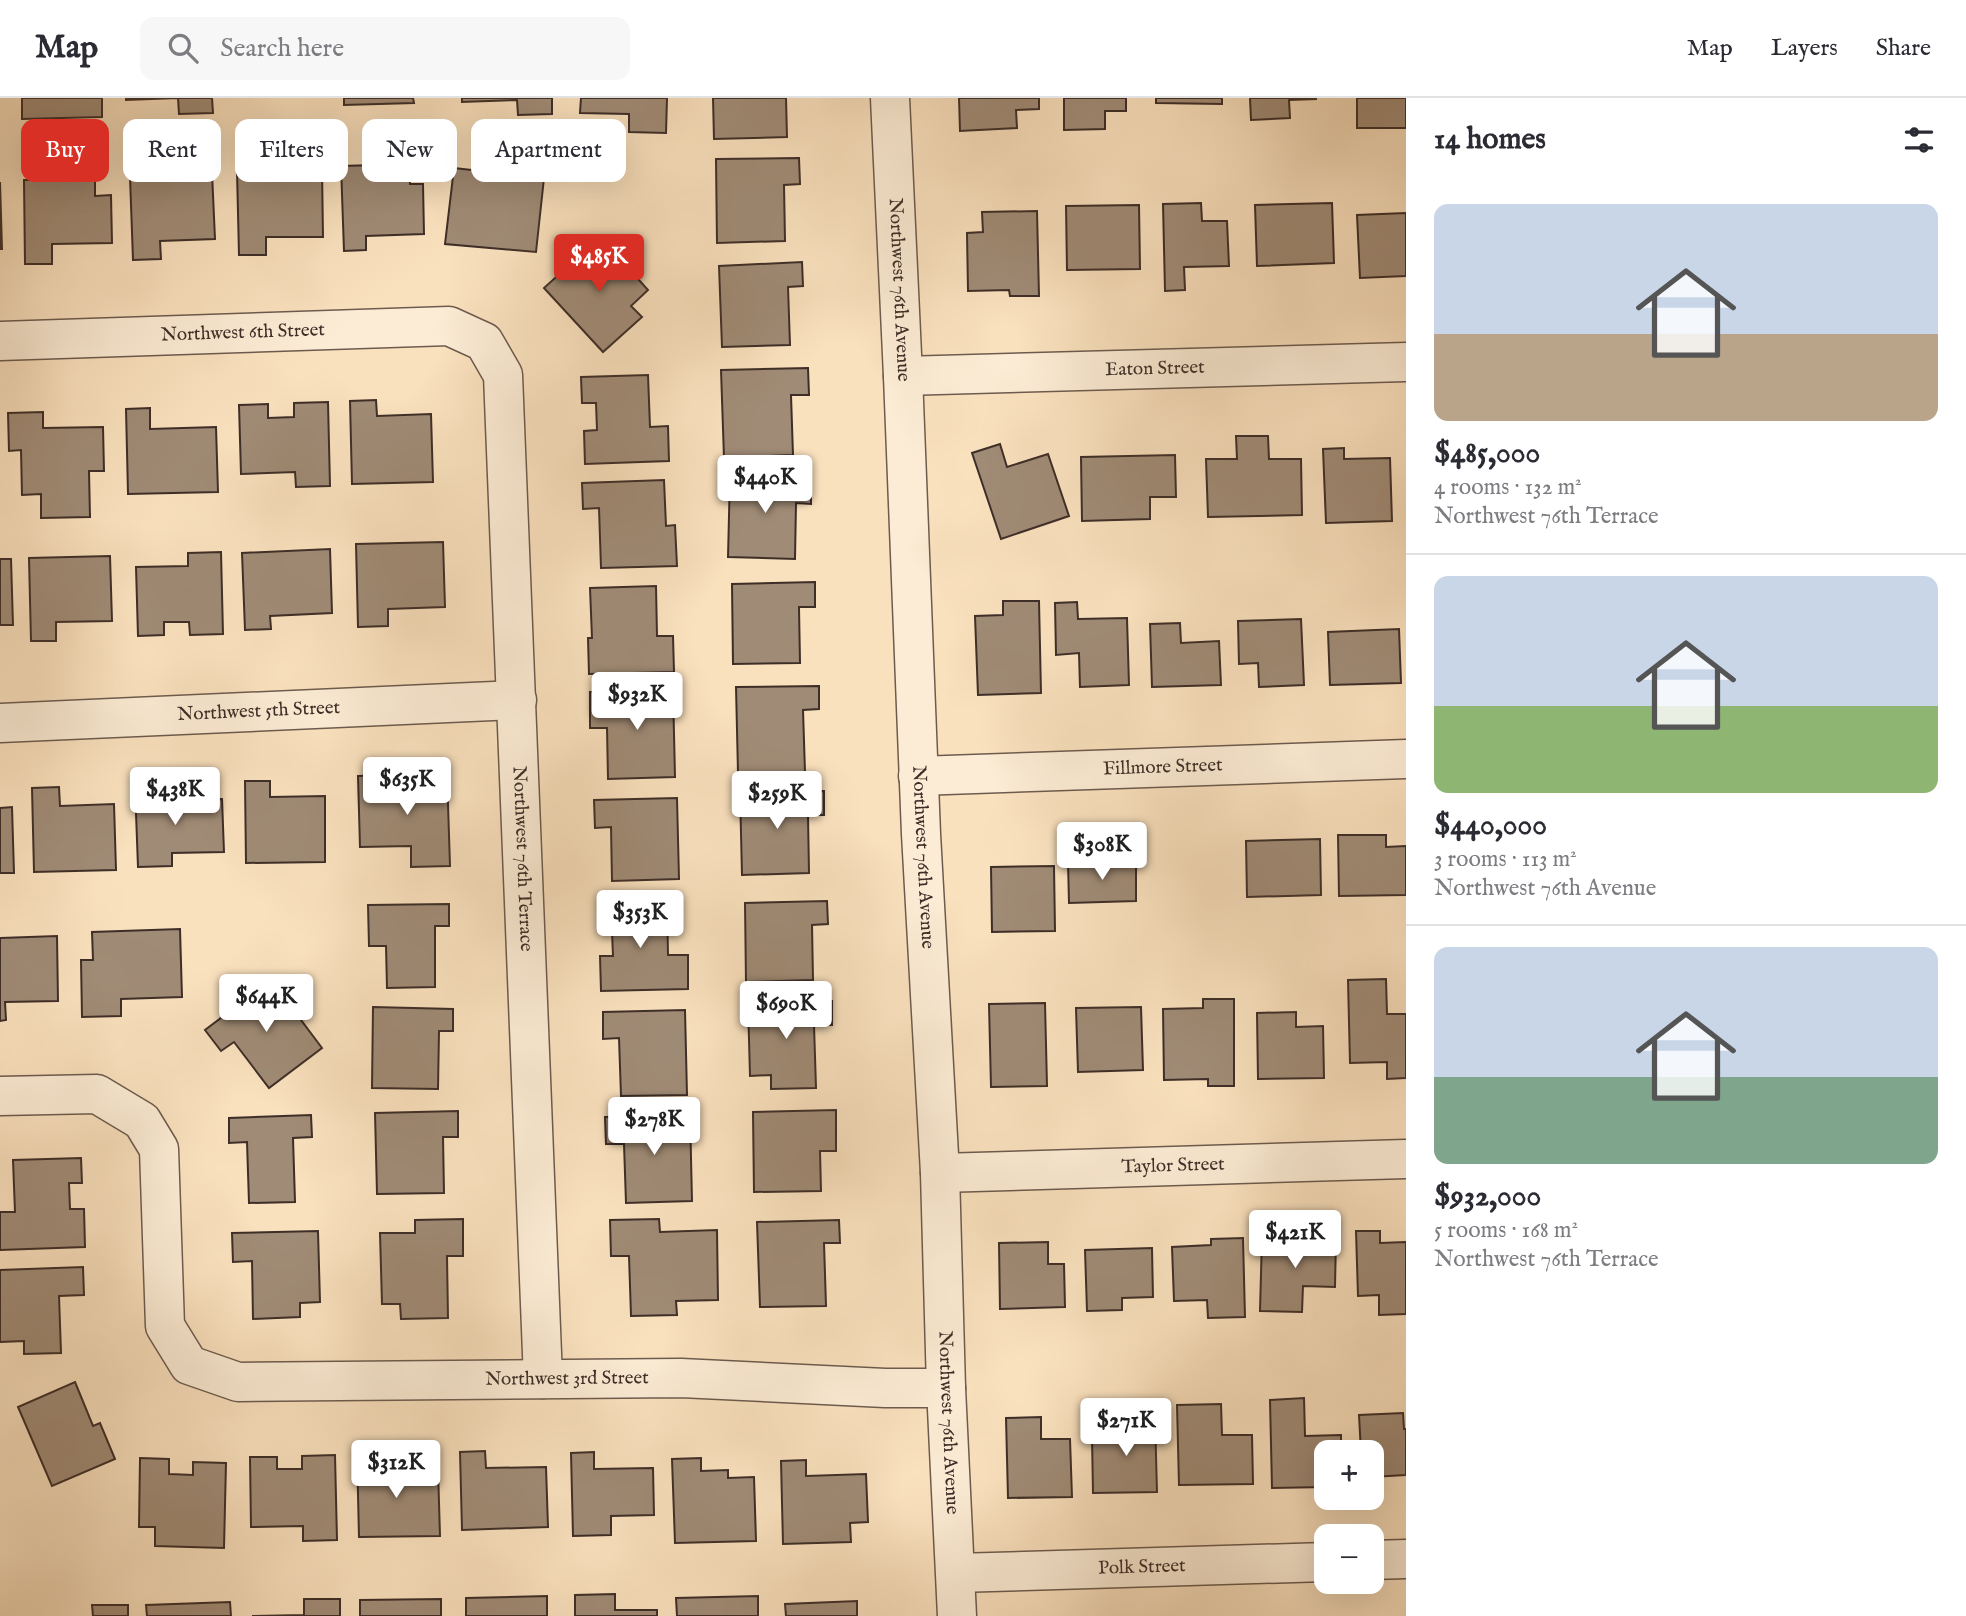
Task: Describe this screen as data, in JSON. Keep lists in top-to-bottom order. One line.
{"streets":{"street":["Northwest 76th Avenue","Northwest 6th Street","Eaton Street","Northwest 5th Street","Fillmore Street","Northwest 76th Terrace","Taylor Street","Northwest 3rd Street","Polk Street"]},"crossings":[["Northwest 76th Avenue","Eaton Street"],["Northwest 76th Avenue","Fillmore Street"],["Northwest 76th Avenue","Taylor Street"],["Northwest 76th Avenue","Northwest 3rd Street"],["Northwest 76th Avenue","Polk Street"],["Northwest 6th Street","Northwest 76th Terrace"],["Northwest 5th Street","Northwest 76th Terrace"],["Northwest 76th Terrace","Northwest 3rd Street"]],"page":{"header":"Map","search":"Search here","nav":["Map","Layers","Share"],"heading":"14 homes","chip":["Buy","Rent","Filters","New","Apartment"],"list":[{"name":"$485,000","note":"4 rooms · 132 m² · Northwest 76th Terrace"},{"name":"$440,000","note":"3 rooms · 113 m² · Northwest 76th Avenue"},{"name":"$932,000","note":"5 rooms · 168 m² · Northwest 76th Terrace"}],"price":["$485K","$440K","$932K","$635K","$438K","$259K","$308K","$353K","$644K","$690K","$278K","$421K","$271K","$312K"],"map_buttons":["+","−"]}}
